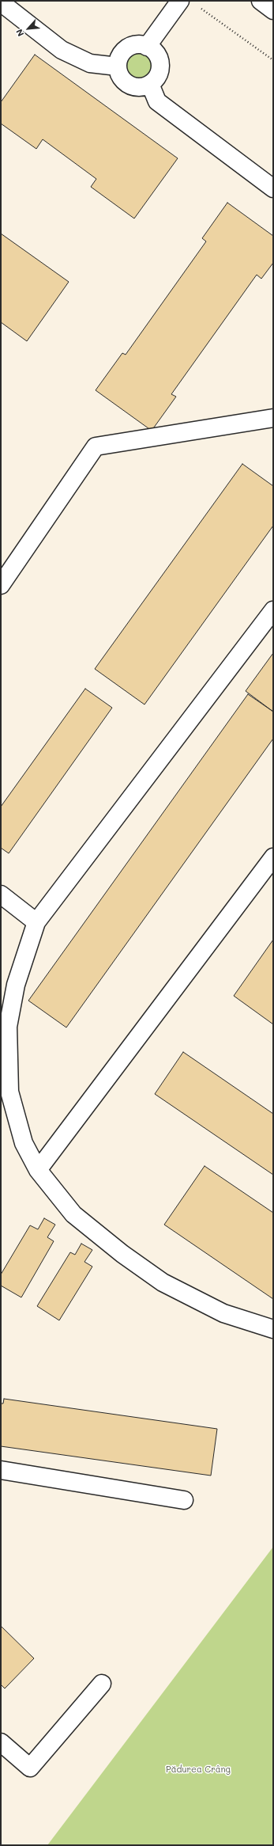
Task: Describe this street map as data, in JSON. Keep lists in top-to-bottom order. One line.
{"parks":["Pădurea Crâng"],"north":"bottom left"}
